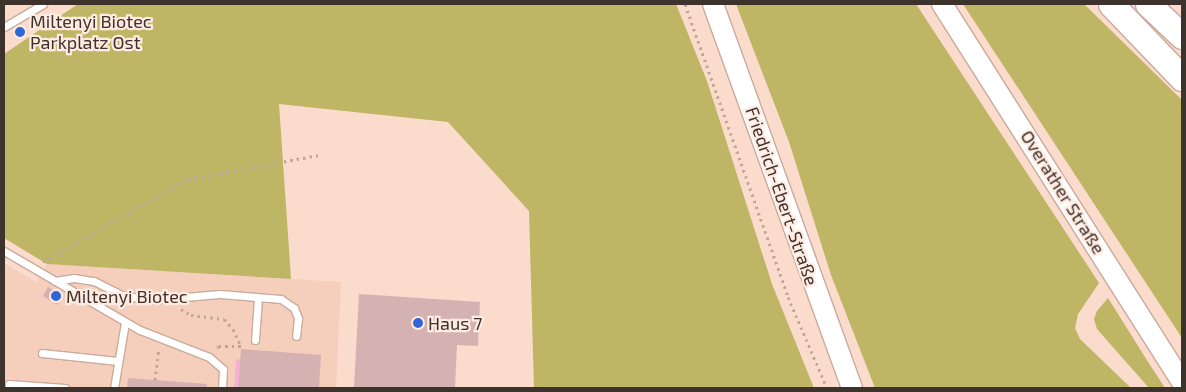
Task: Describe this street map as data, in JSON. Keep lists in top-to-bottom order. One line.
{"streets":{"main road":["Overather Straße","Friedrich-Ebert-Straße"]},"places":["Miltenyi Biotec Parkplatz Ost","Miltenyi Biotec","Haus 7"]}
